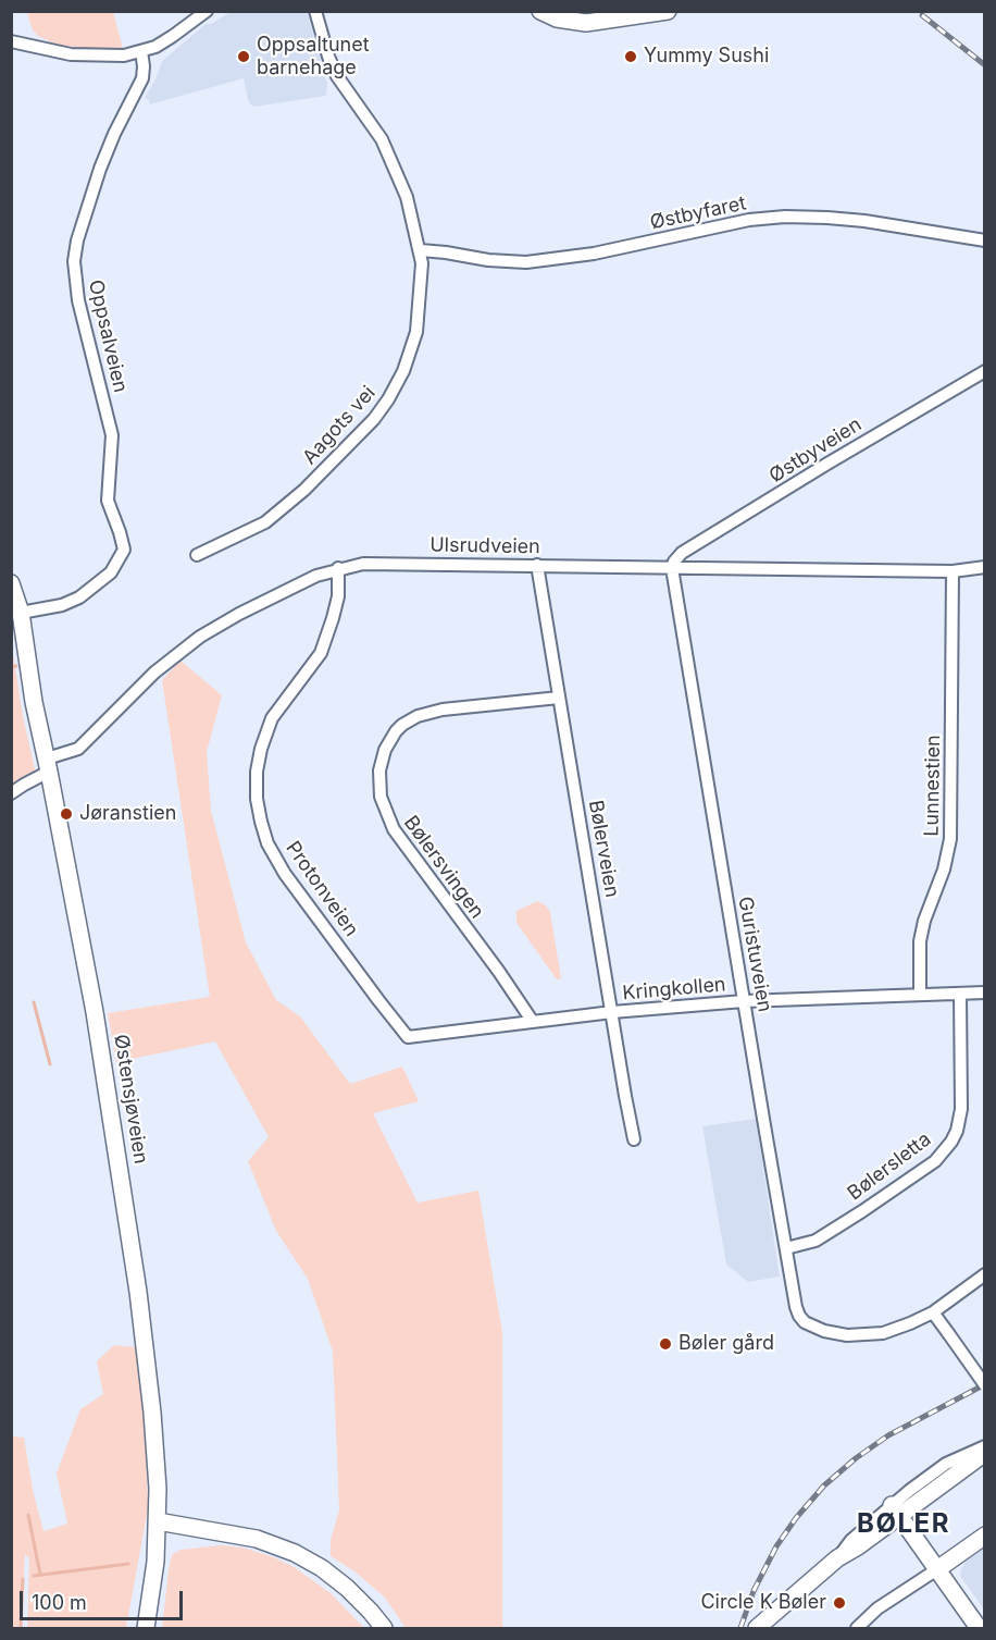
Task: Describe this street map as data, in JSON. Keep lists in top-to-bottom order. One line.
{"streets":{"main road":["Østensjøveien"],"street":["Østbyfaret","Oppsalveien","Aagots vei","Østbyveien","Ulsrudveien","Lunnestien","Bølerveien","Bølersvingen","Protonveien","Guristuveien","Kringkollen","Bølersletta"]},"crossings":[["Østbyfaret","Aagots vei"],["Oppsalveien","Østensjøveien"],["Østbyveien","Ulsrudveien"],["Østbyveien","Guristuveien"],["Ulsrudveien","Lunnestien"],["Ulsrudveien","Bølerveien"],["Ulsrudveien","Protonveien"],["Ulsrudveien","Guristuveien"],["Ulsrudveien","Østensjøveien"],["Lunnestien","Kringkollen"],["Bølerveien","Bølersvingen"],["Bølerveien","Kringkollen"],["Bølersvingen","Kringkollen"],["Protonveien","Kringkollen"],["Guristuveien","Kringkollen"],["Guristuveien","Bølersletta"],["Kringkollen","Bølersletta"]],"districts":["BØLER"],"places":["Oppsaltunet barnehage","Yummy Sushi","Jøranstien","Bøler gård","Circle K Bøler"],"scale_bar":"100 m"}
